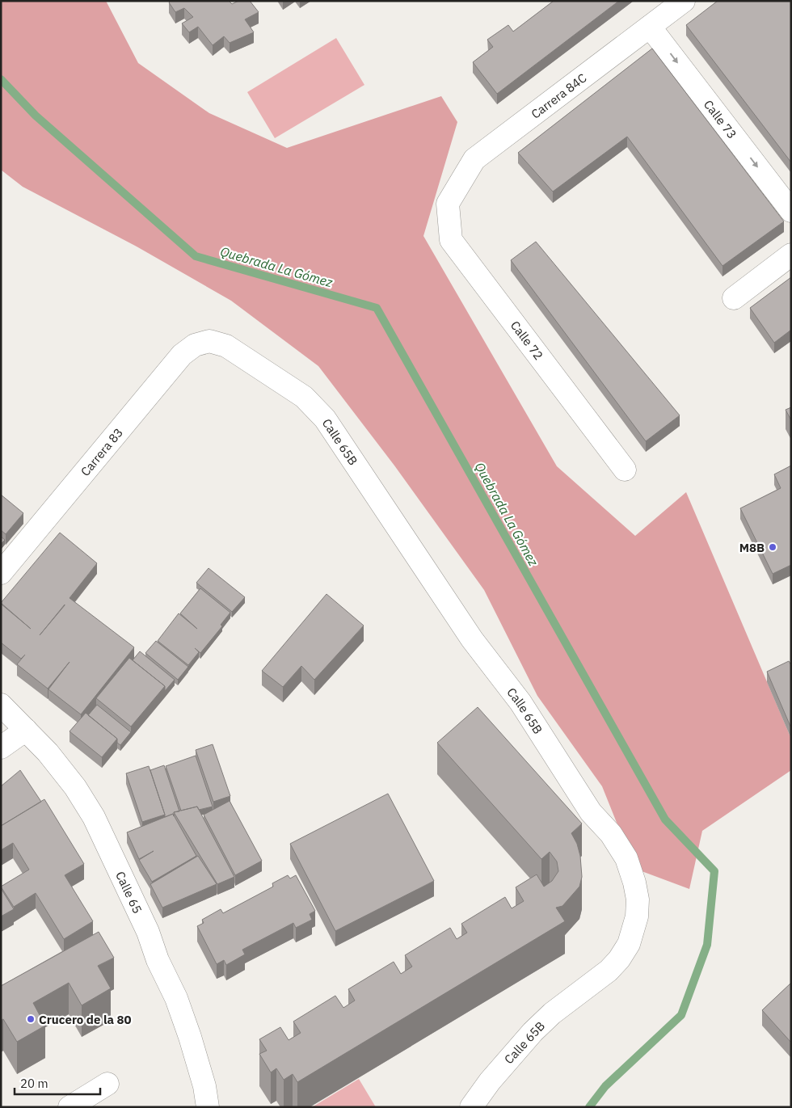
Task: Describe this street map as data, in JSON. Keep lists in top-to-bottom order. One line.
{"streets":{"street":["Carrera 84C","Calle 73","Calle 72","Calle 65B","Carrera 83","Calle 65"]},"crossings":[["Carrera 84C","Calle 73"],["Carrera 84C","Calle 72"],["Calle 65B","Carrera 83"]],"one_way":["Calle 73"],"water":["Quebrada La Gómez"],"places":["M8B","Crucero de la 80"],"scale_bar":"20 m"}
